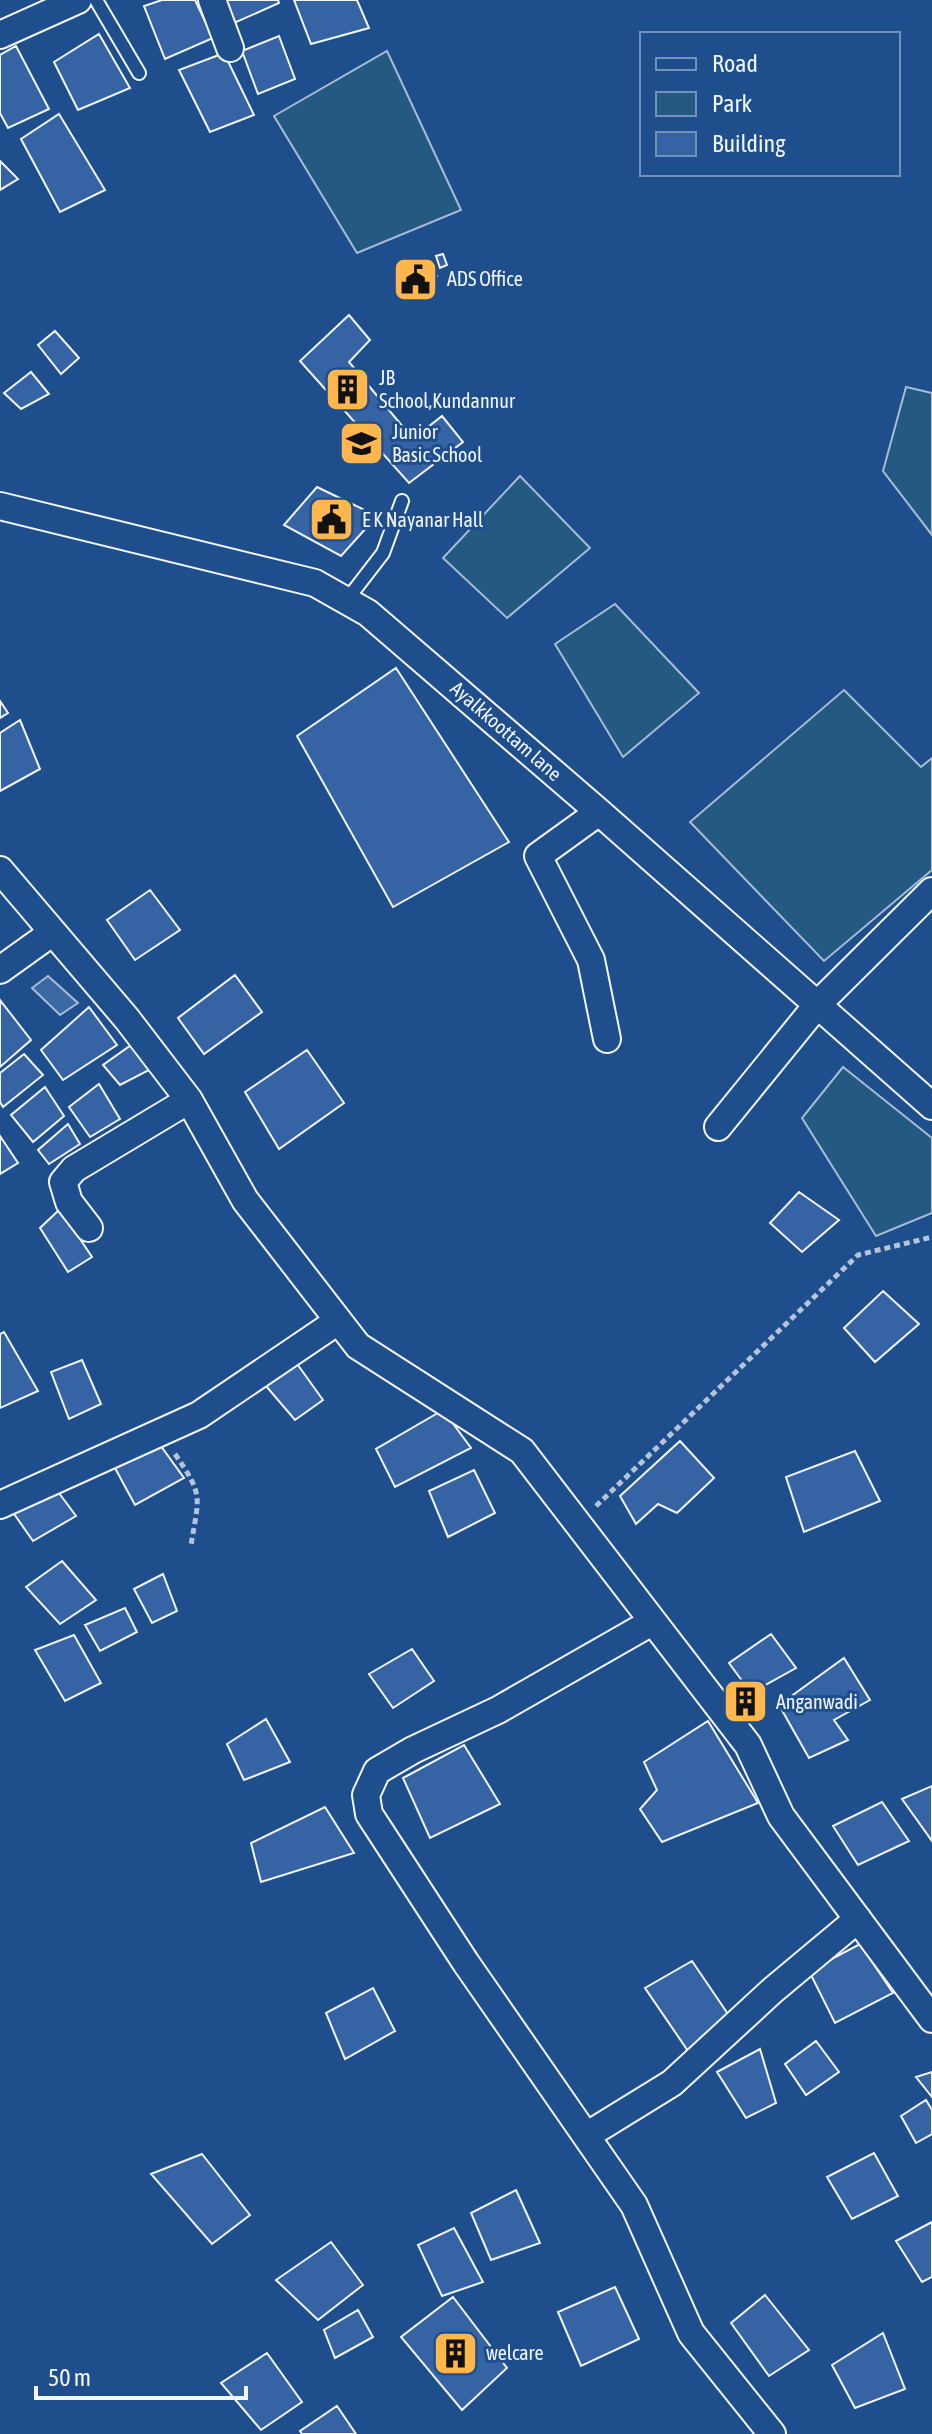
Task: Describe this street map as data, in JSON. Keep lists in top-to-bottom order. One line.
{"streets":{"street":["Ayalkkoottam lane"]},"places":{"public building":["ADS Office","E K Nayanar Hall"],"building":["JB School,Kundannur","Anganwadi","welcare"],"school or university":["Junior Basic School"]},"legend":["Road","Park","Building"],"scale_bar":"50 m"}
